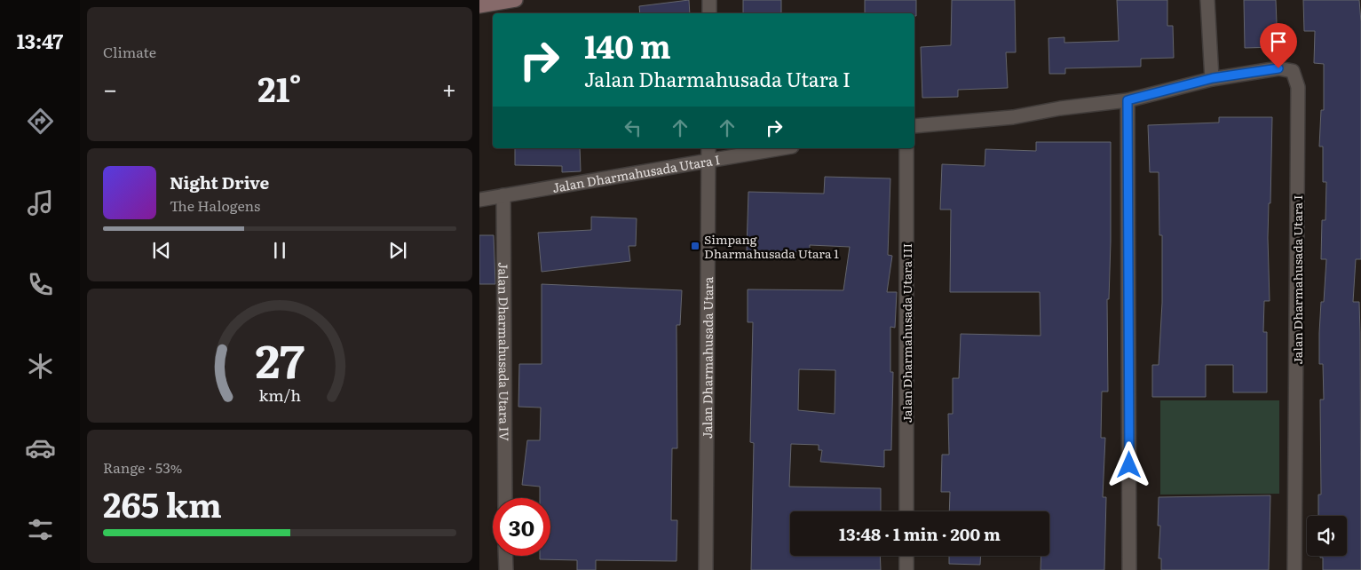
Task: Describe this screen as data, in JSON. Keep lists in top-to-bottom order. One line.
{"streets":{"street":["Jalan Dharmahusada Utara I","Jalan Dharmahusada Utara III","Jalan Dharmahusada Utara IV","Jalan Dharmahusada Utara"]},"crossings":[["Jalan Dharmahusada Utara I","Jalan Dharmahusada Utara IV"],["Jalan Dharmahusada Utara I","Jalan Dharmahusada Utara"]],"places":{"transit":["Simpang Dharmahusada Utara 1"]},"page":{"tabs":"13:47","tile":["Climate",["Range · 53%","265 km"]],"turn":["140 m","Jalan Dharmahusada Utara I"],"heat":["−","21°","+"],"song":["Night Drive","The Halogens"],"limit":"30","trip":"13:48 · 1 min · 200 m","gauge":["27","km/h"]}}
